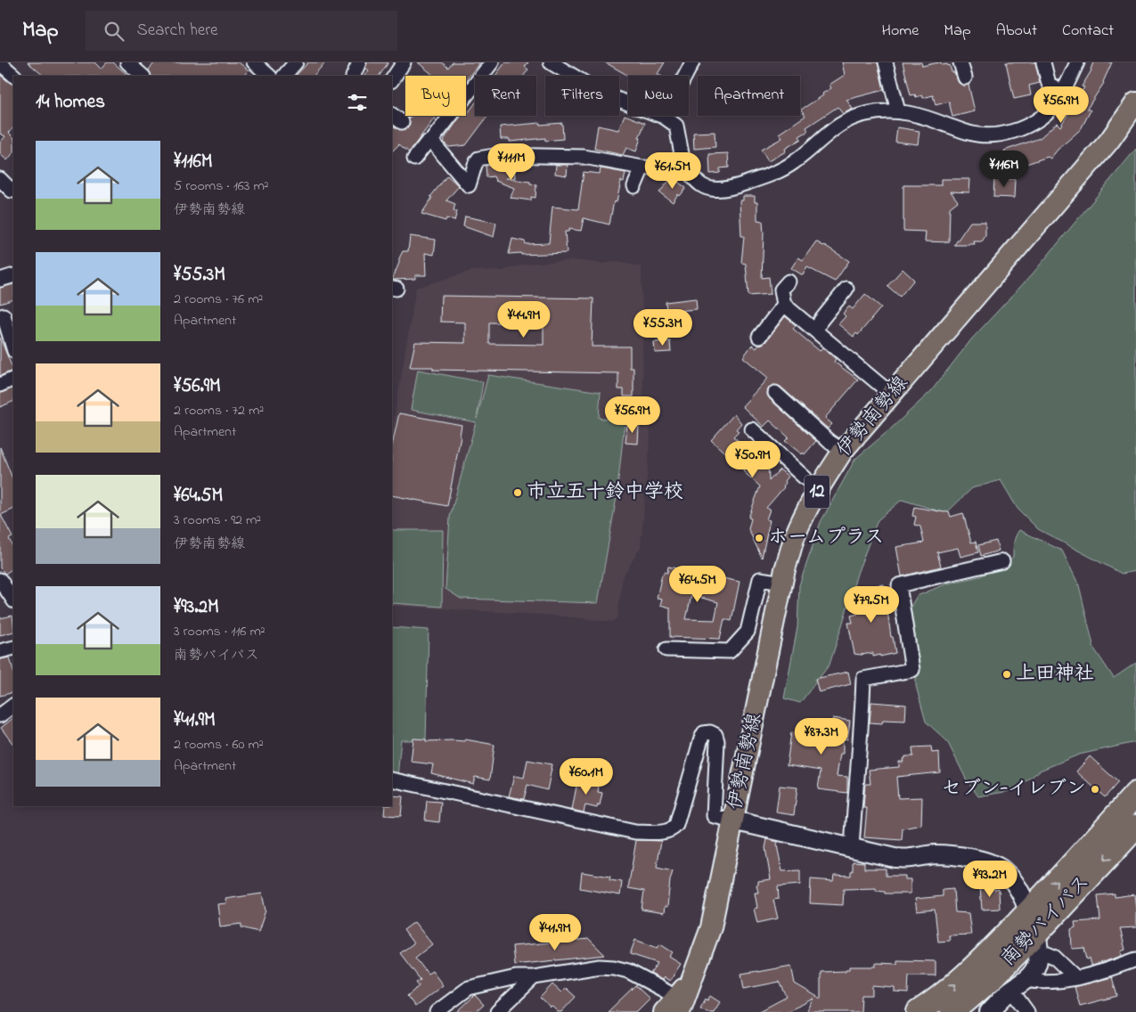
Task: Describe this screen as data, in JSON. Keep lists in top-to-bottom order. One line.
{"streets":{"highway":["南勢バイパス"],"main road":["伊勢南勢線","12"]},"places":["市立五十鈴中学校","ホームプラス","上田神社","セブン-イレブン"],"page":{"header":"Map","search":"Search here","nav":["Home","Map","About","Contact"],"chip":["Buy","Rent","Filters","New","Apartment"],"heading":"14 homes","price":["¥56.9M","¥111M","¥116M","¥61.5M","¥44.9M","¥55.3M","¥56.9M","¥50.9M","¥64.5M","¥79.5M","¥87.3M","¥60.1M","¥93.2M","¥41.9M"],"list":[{"name":"¥116M","note":"5 rooms · 163 m² · 伊勢南勢線"},{"name":"¥55.3M","note":"2 rooms · 76 m² · Apartment"},{"name":"¥56.9M","note":"2 rooms · 72 m² · Apartment"},{"name":"¥64.5M","note":"3 rooms · 92 m² · 伊勢南勢線"},{"name":"¥93.2M","note":"3 rooms · 116 m² · 南勢バイパス"},{"name":"¥41.9M","note":"2 rooms · 60 m² · Apartment"}]}}
